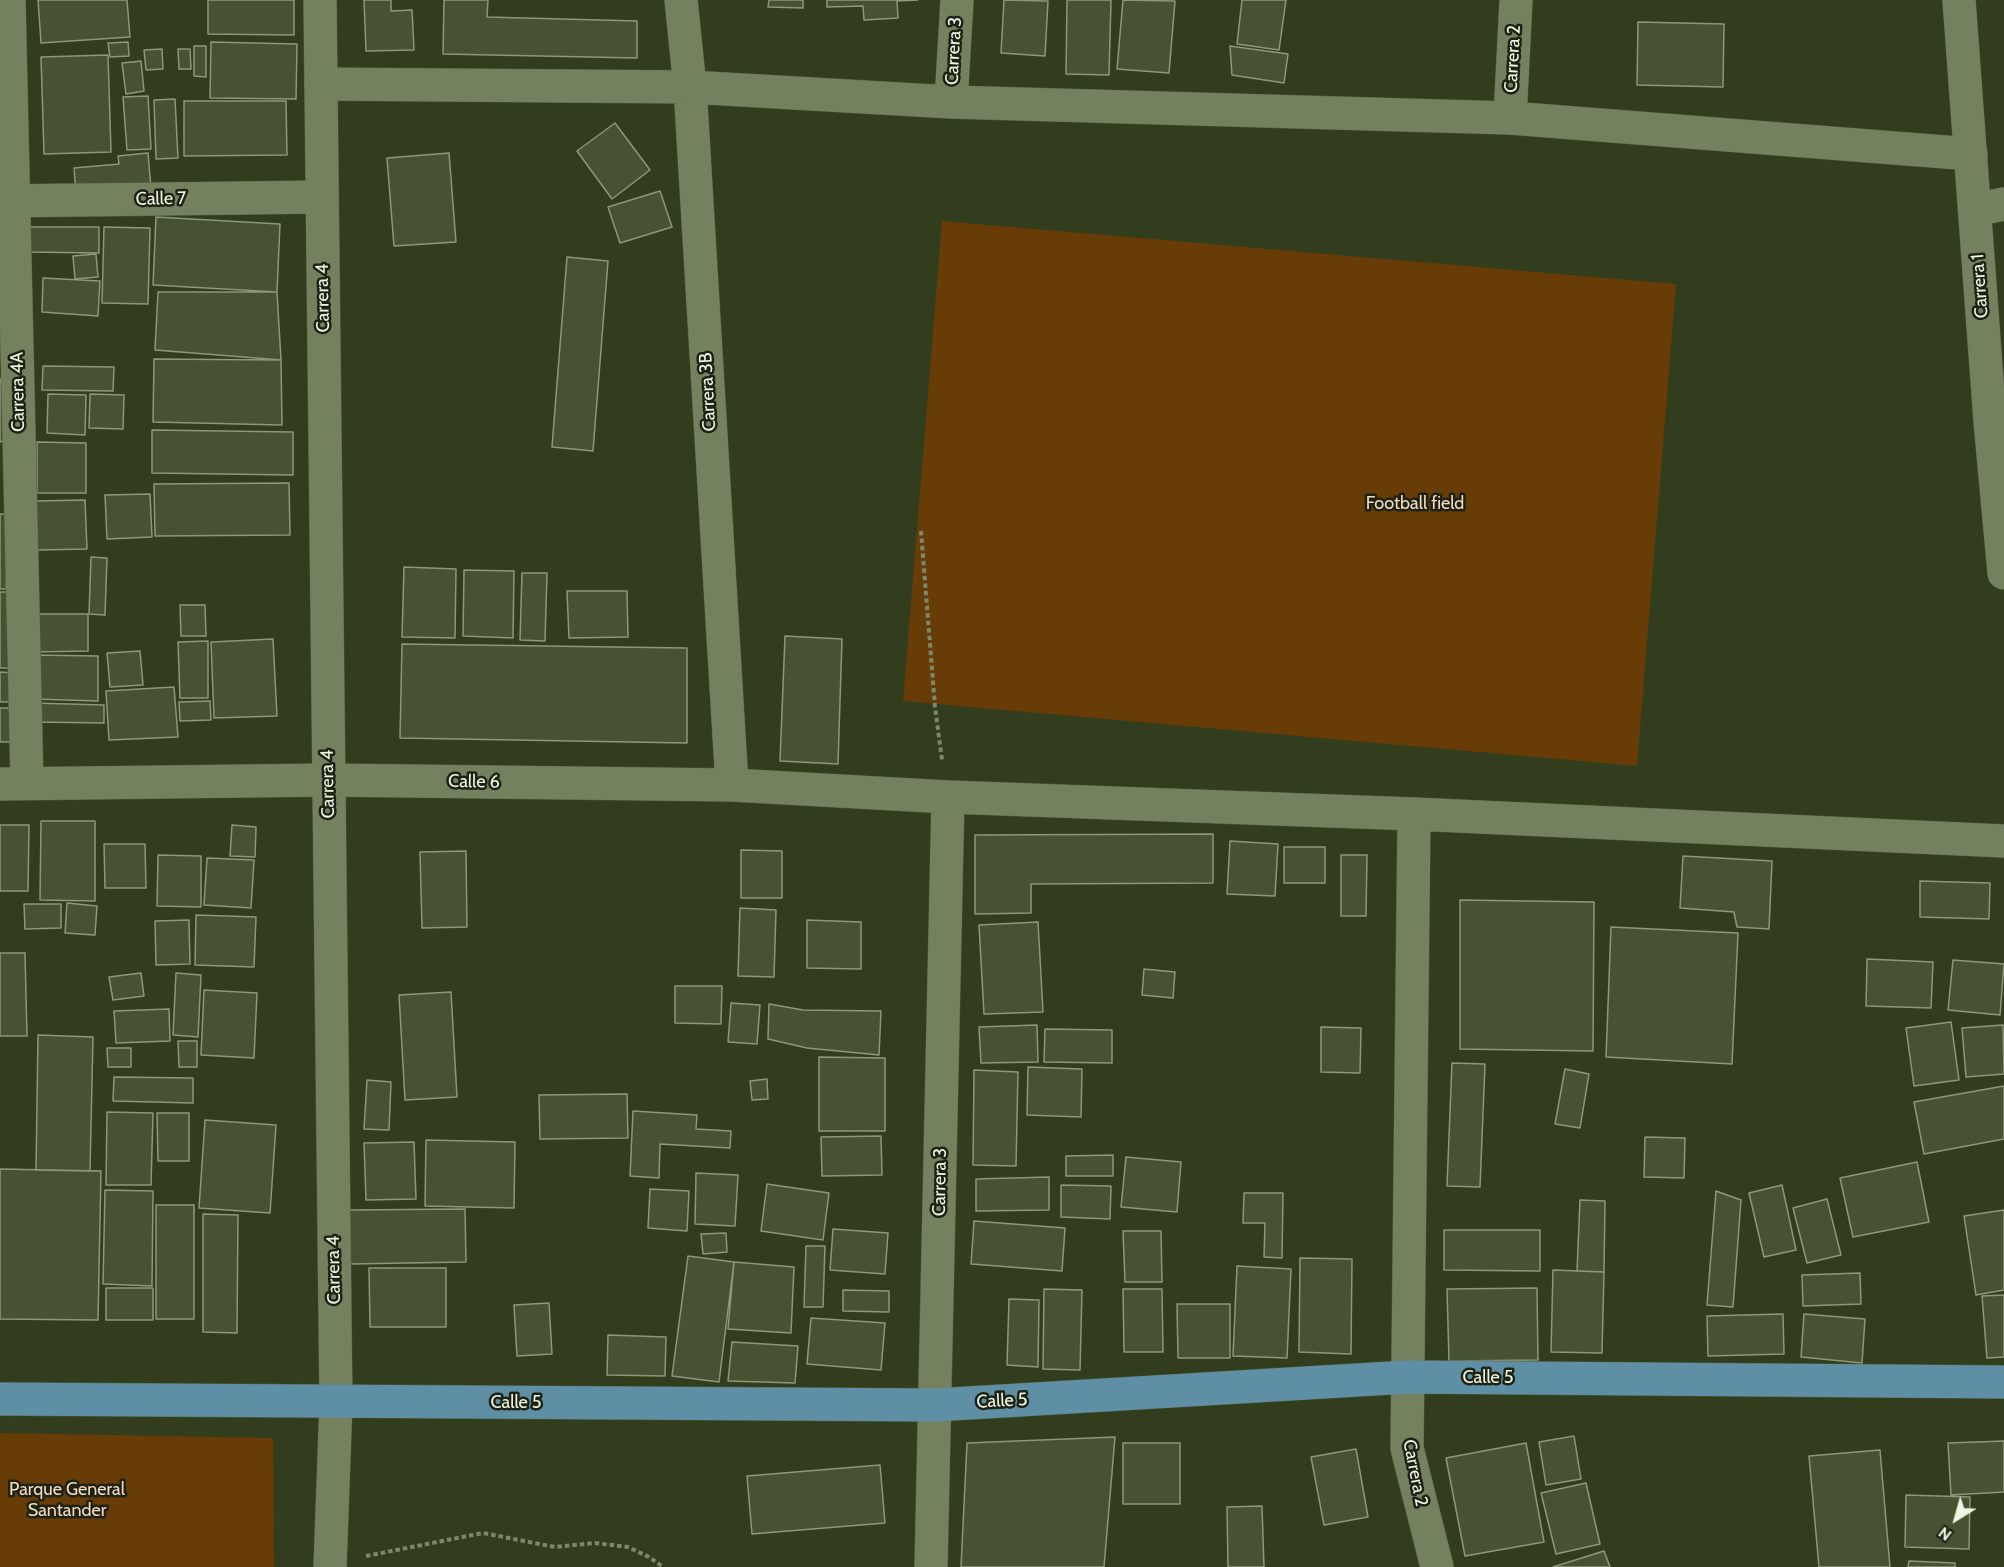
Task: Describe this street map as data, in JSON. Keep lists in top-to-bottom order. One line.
{"streets":{"main road":["Calle 5"],"street":["Carrera 3","Carrera 2","Calle 7","Carrera 1","Carrera 4","Carrera 4A","Carrera 3B","Calle 6"]},"crossings":[["Carrera 3","Calle 6"],["Carrera 3","Calle 5"],["Carrera 2","Calle 6"],["Carrera 2","Calle 5"],["Calle 7","Carrera 4"],["Calle 7","Carrera 4A"],["Carrera 4","Calle 6"],["Carrera 4","Calle 5"],["Carrera 4A","Calle 6"],["Carrera 3B","Calle 6"]],"parks":["Football field","Parque General Santander"],"north":"bottom left"}
